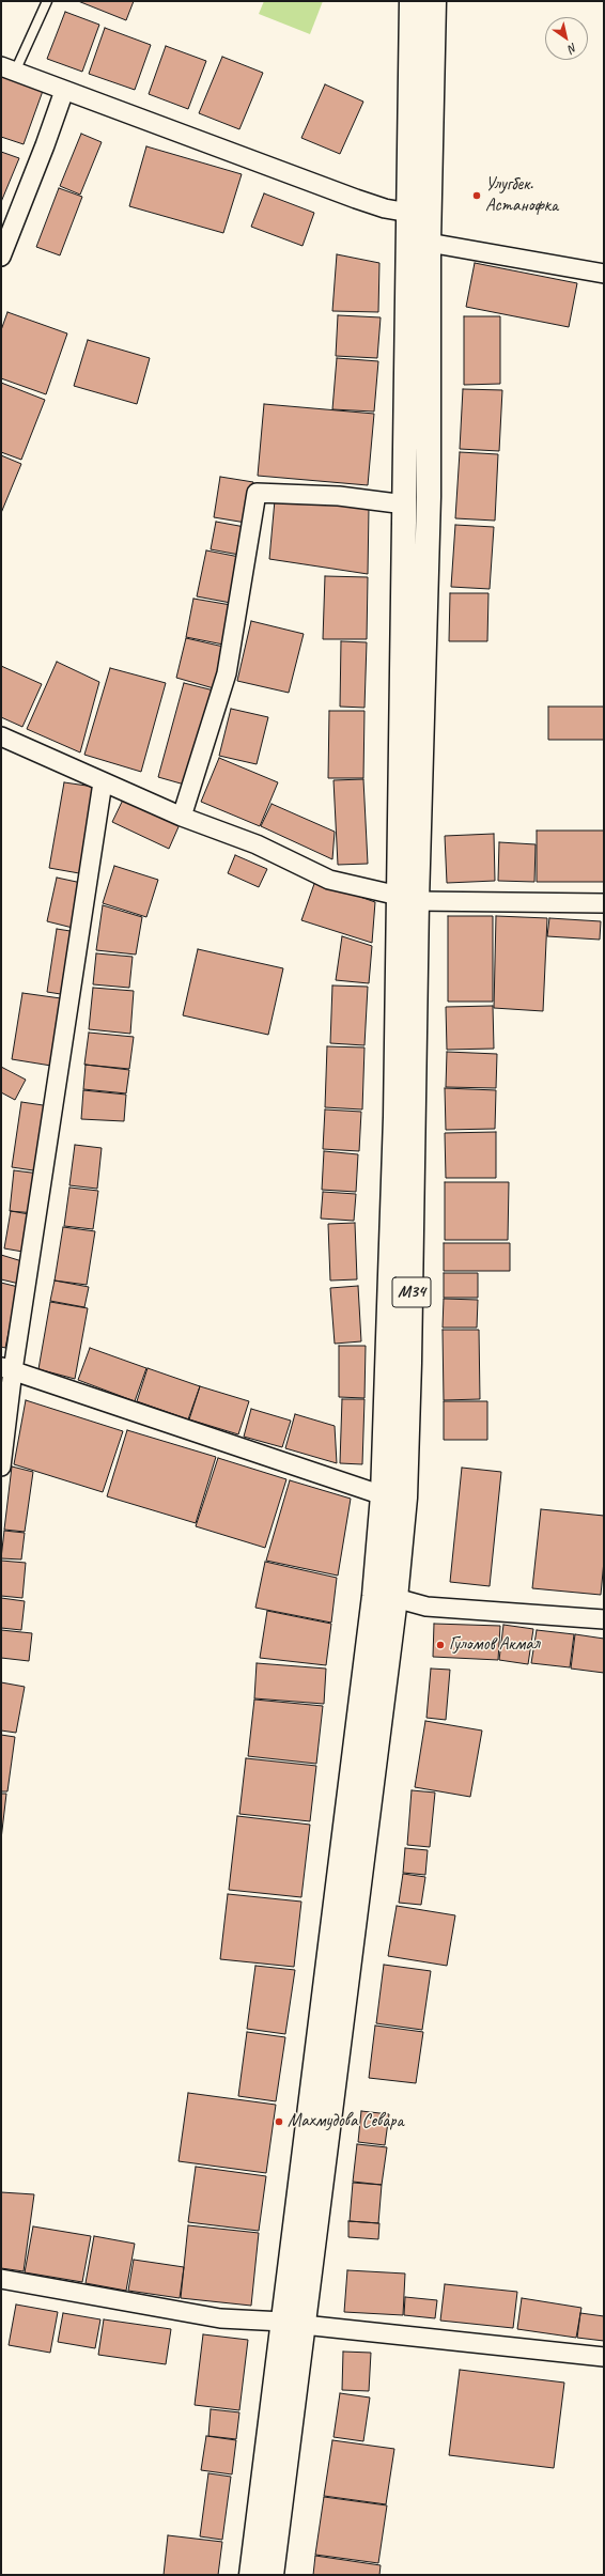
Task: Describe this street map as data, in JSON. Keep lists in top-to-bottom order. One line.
{"streets":{"main road":["M34"]},"places":["Улугбек. Астанофка","Гуломов Акмал","Махмудова Севара"],"north":"bottom right"}
